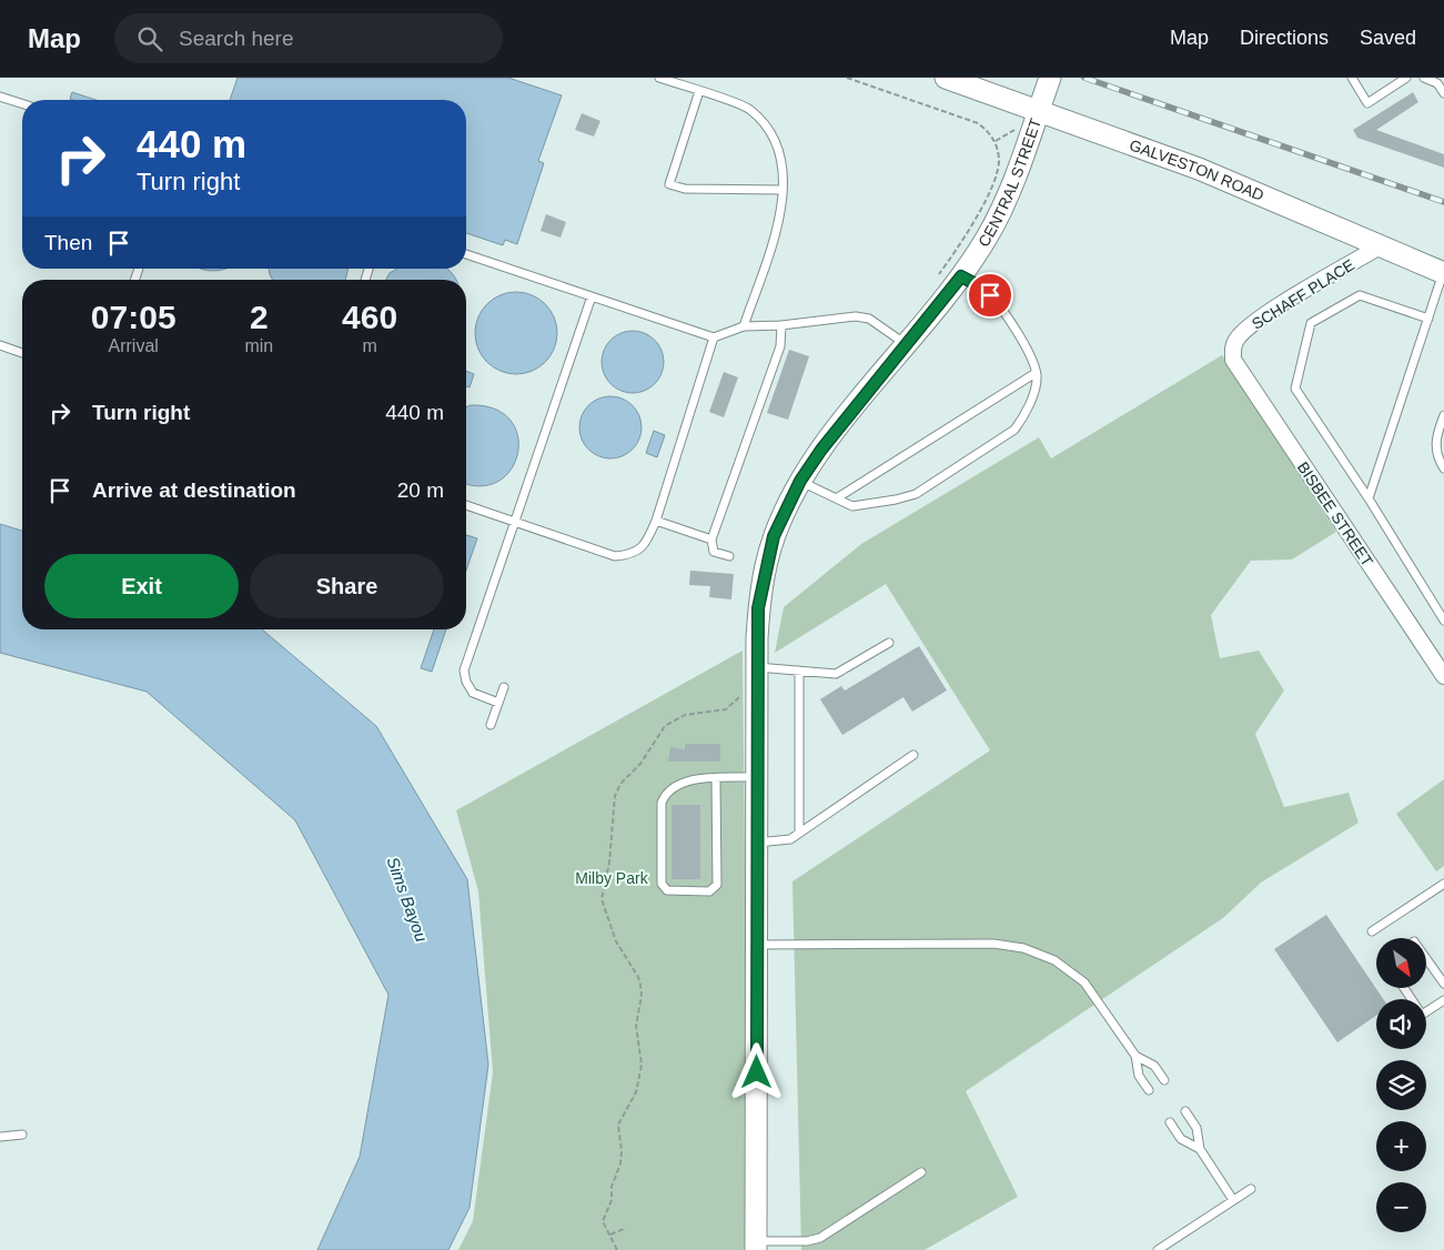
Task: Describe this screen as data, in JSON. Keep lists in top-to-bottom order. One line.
{"streets":{"street":["GALVESTON ROAD","CENTRAL STREET","SCHAFF PLACE","BISBEE STREET"]},"crossings":[["GALVESTON ROAD","CENTRAL STREET"],["GALVESTON ROAD","SCHAFF PLACE"],["SCHAFF PLACE","BISBEE STREET"]],"water":["Sims Bayou"],"parks":["Milby Park"],"north":"bottom right","page":{"header":"Map","search":"Search here","nav":["Map","Directions","Saved"],"turn":["440 m","Turn right"],"then":"Then","eta":["07:05","Arrival","2","min","460","m"],"list":[{"name":"Turn right","value":"440 m"},{"name":"Arrive at destination","value":"20 m"}],"buttons":["Exit","Share"],"map_buttons":["+","−"]}}
